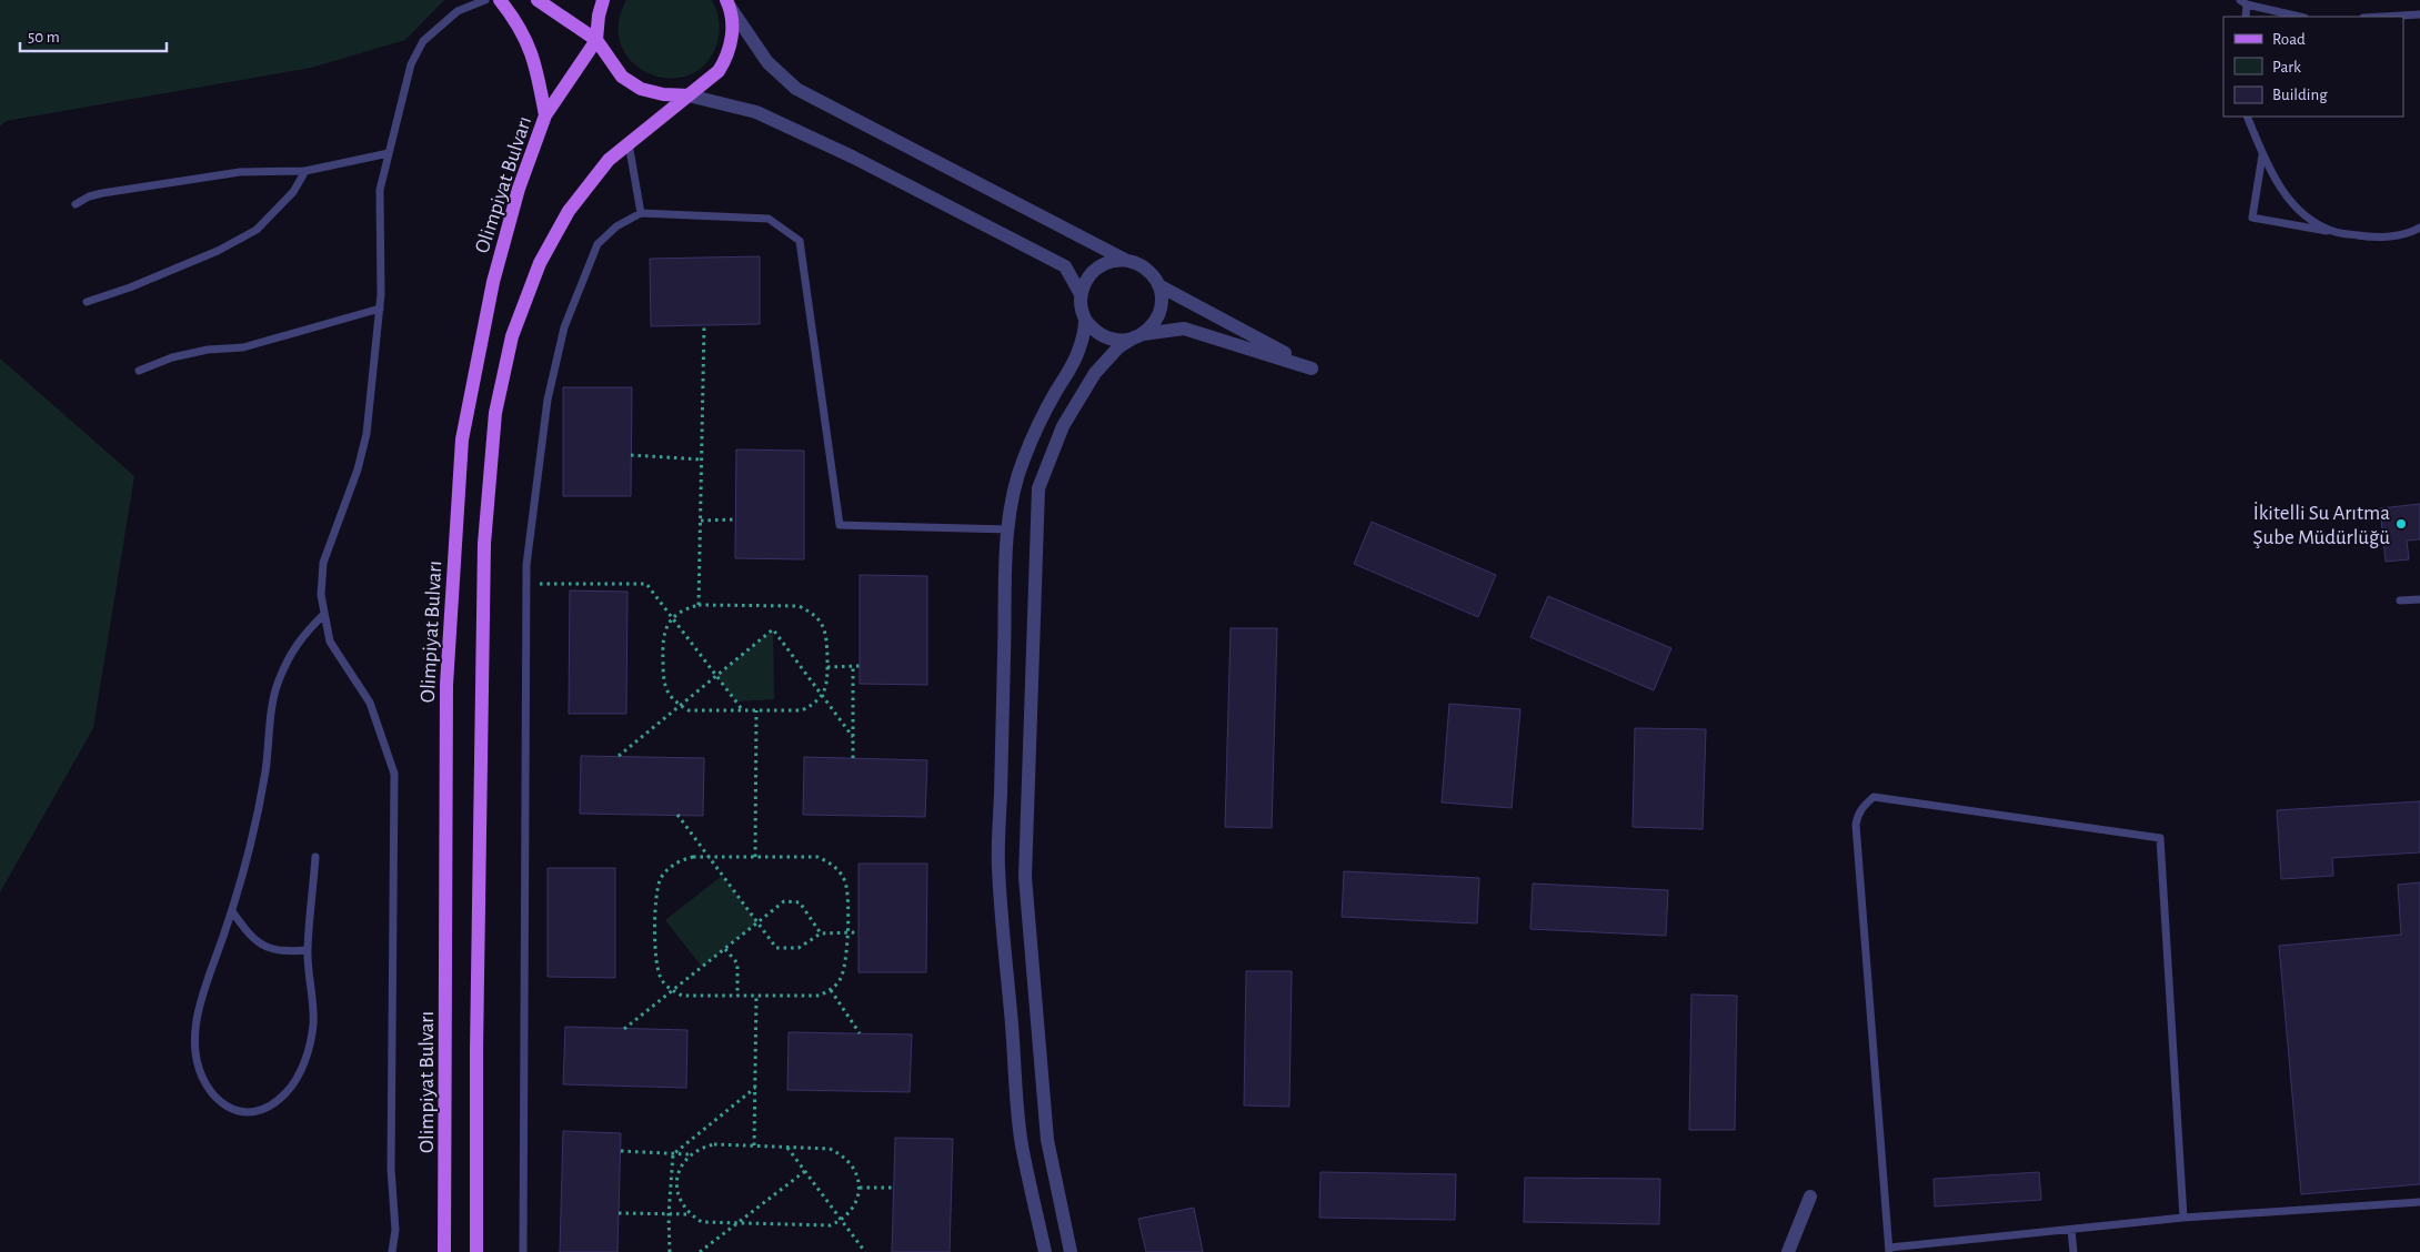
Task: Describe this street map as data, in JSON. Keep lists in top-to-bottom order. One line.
{"streets":{"main road":["Olimpiyat Bulvarı"]},"places":["İkitelli Su Arıtma Şube Müdürlüğü"],"legend":["Road","Park","Building"],"scale_bar":"50 m"}
